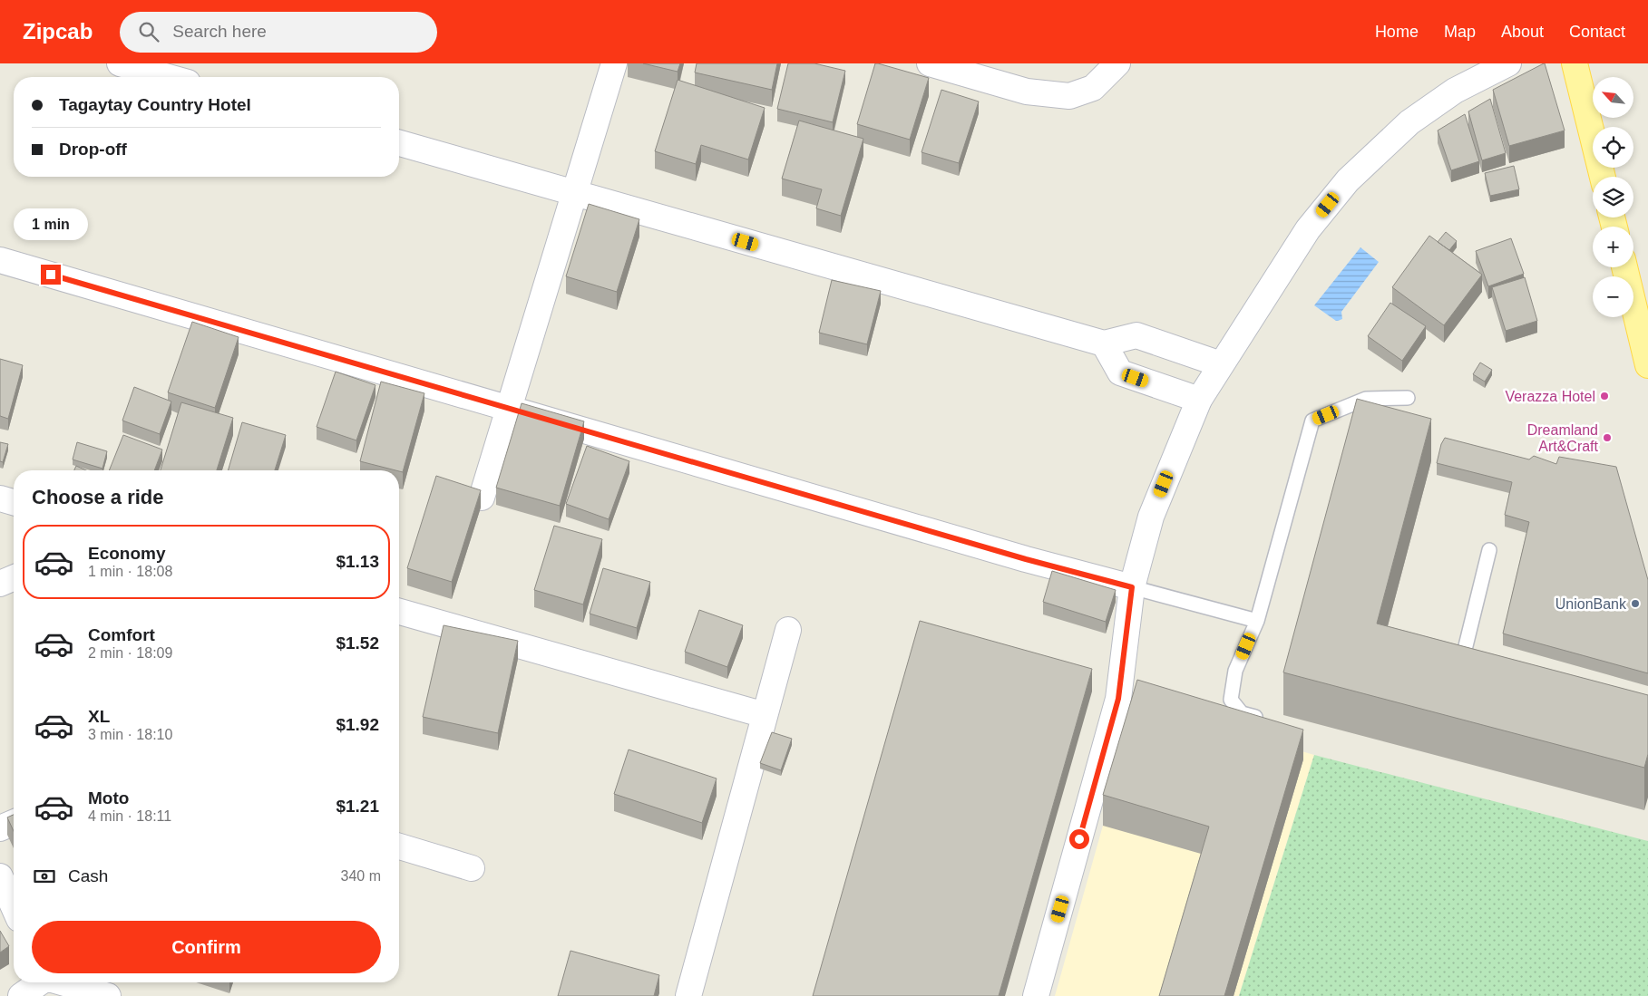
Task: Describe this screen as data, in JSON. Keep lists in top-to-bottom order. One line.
{"places":["Verazza Hotel","Dreamland Art&Craft","UnionBank"],"north":"top left","page":{"header":"Zipcab","search":"Search here","nav":["Home","Map","About","Contact"],"map_buttons":["+","−"],"banner":["Tagaytay Country Hotel","Drop-off"],"bubble":"1 min","heading":"Choose a ride","list":[{"name":"Economy","note":"1 min · 18:08","value":"$1.13"},{"name":"Comfort","note":"2 min · 18:09","value":"$1.52"},{"name":"XL","note":"3 min · 18:10","value":"$1.92"},{"name":"Moto","note":"4 min · 18:11","value":"$1.21"}],"pay":["Cash","340 m"],"buttons":"Confirm"}}
